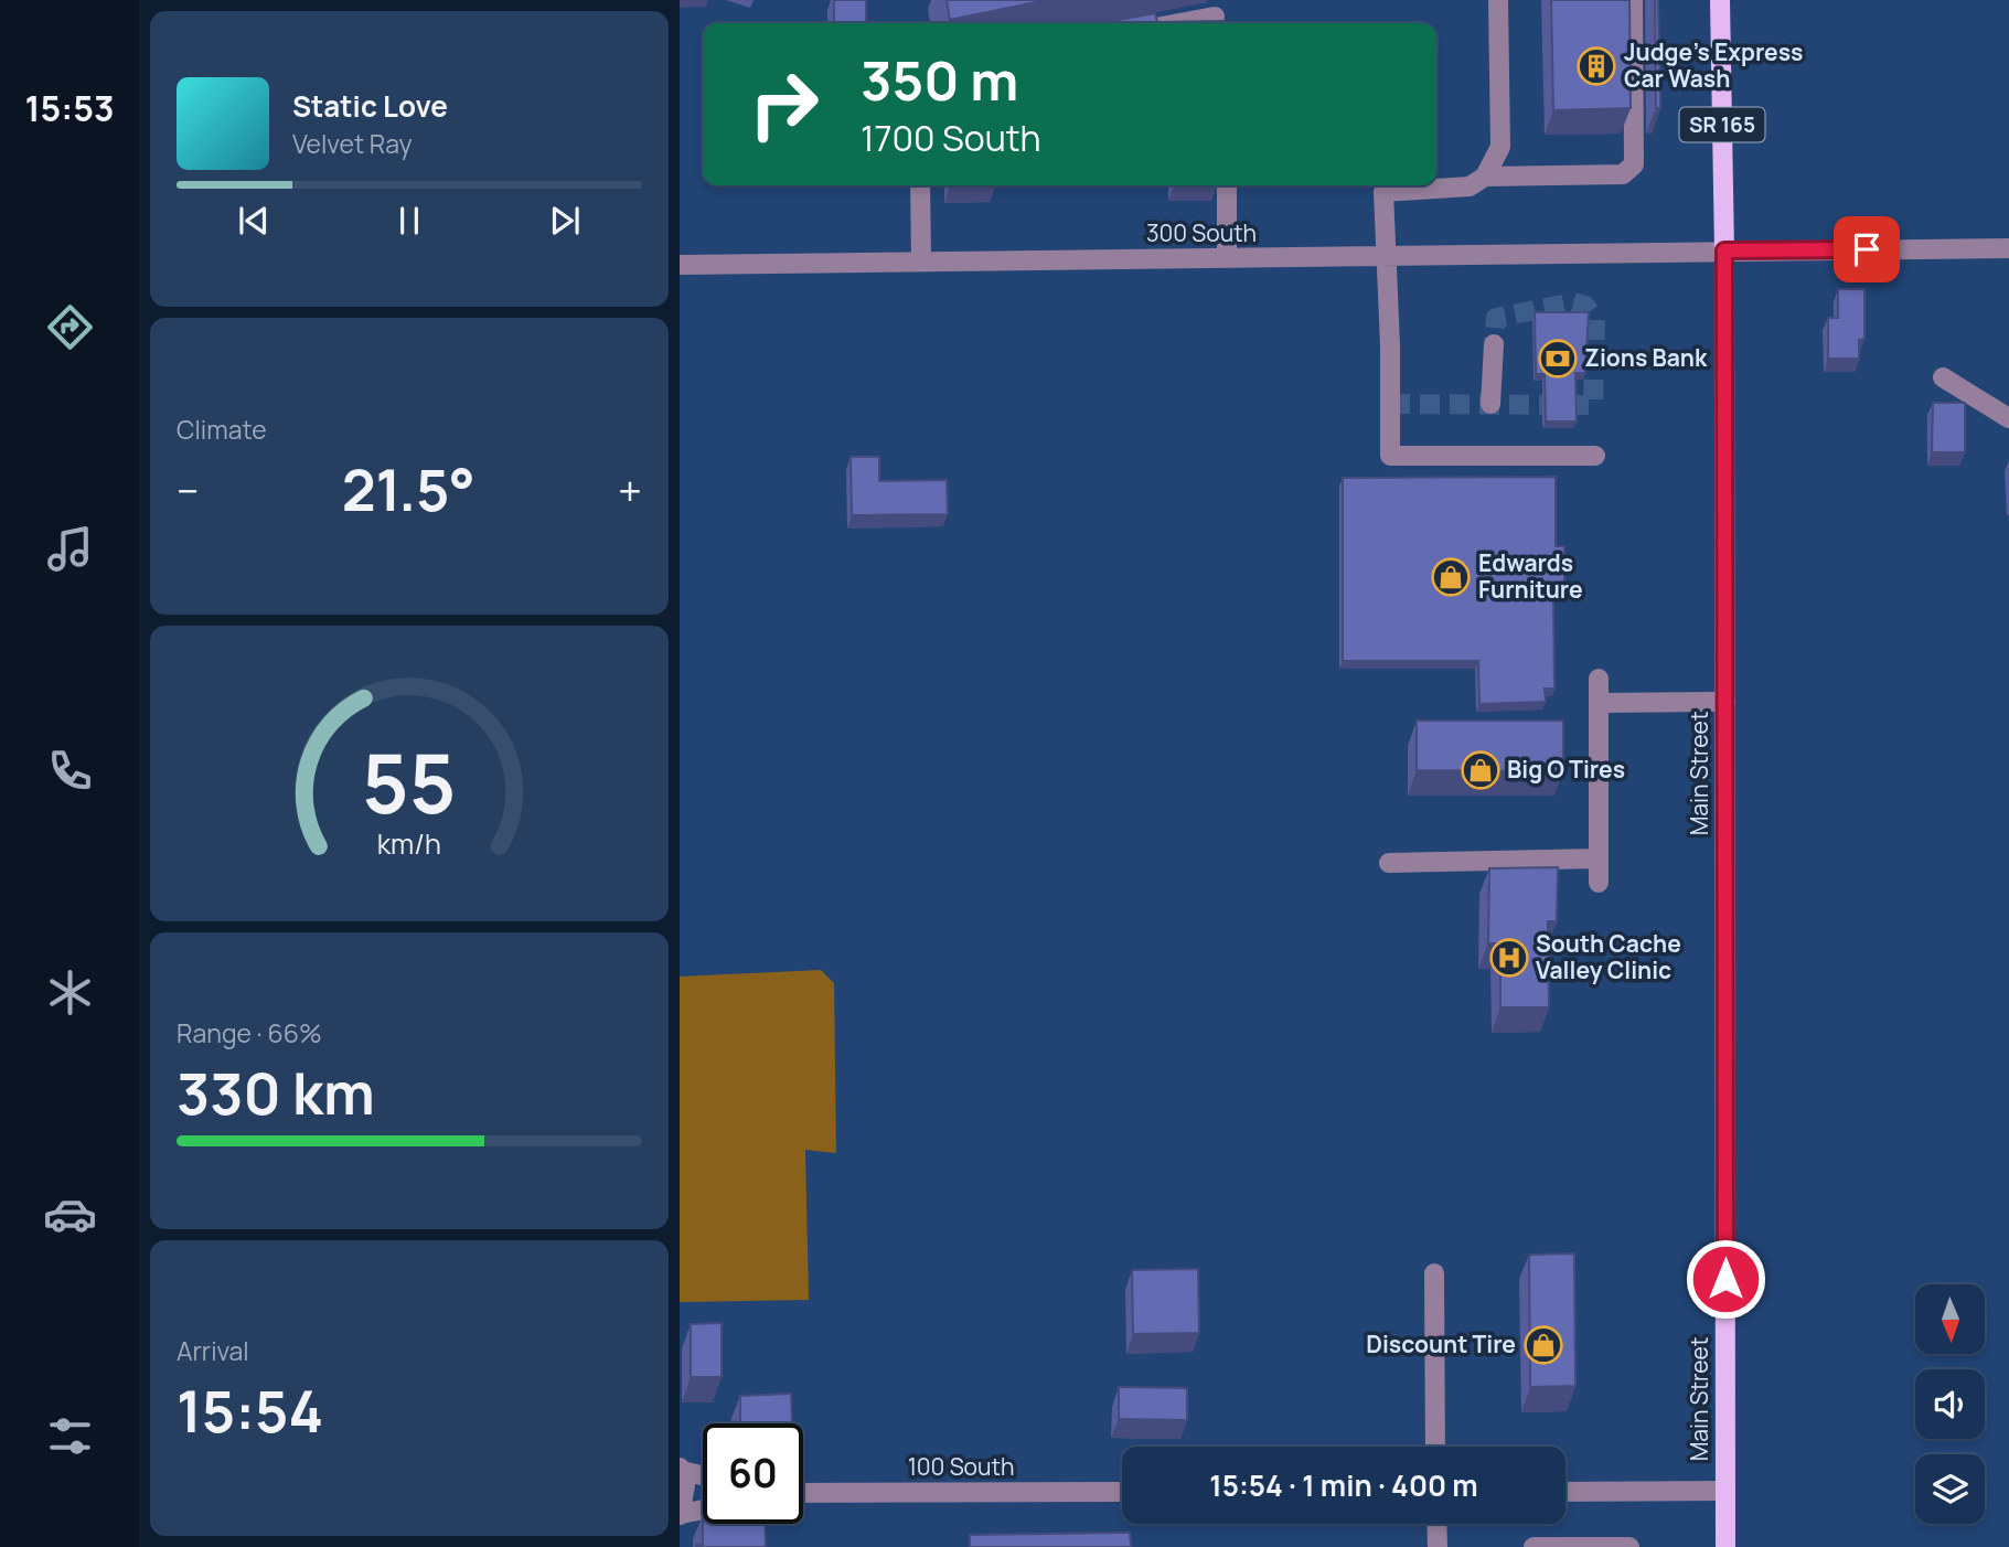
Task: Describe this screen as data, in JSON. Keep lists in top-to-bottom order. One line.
{"streets":{"main road":["SR 165","Main Street"],"street":["300 South","100 South"]},"crossings":[["300 South","Main Street"]],"places":{"building":["Judge's Express Car Wash"],"bank":["Zions Bank"],"shop":["Edwards Furniture","Big O Tires","Discount Tire"],"hospital":["South Cache Valley Clinic"]},"north":"bottom","page":{"tabs":"15:53","turn":["350 m","1700 South"],"song":["Static Love","Velvet Ray"],"tile":["Climate",["Range · 66%","330 km"],["Arrival","15:54"]],"heat":["−","21.5°","+"],"limit":"60","trip":"15:54 · 1 min · 400 m","gauge":["55","km/h"]}}
